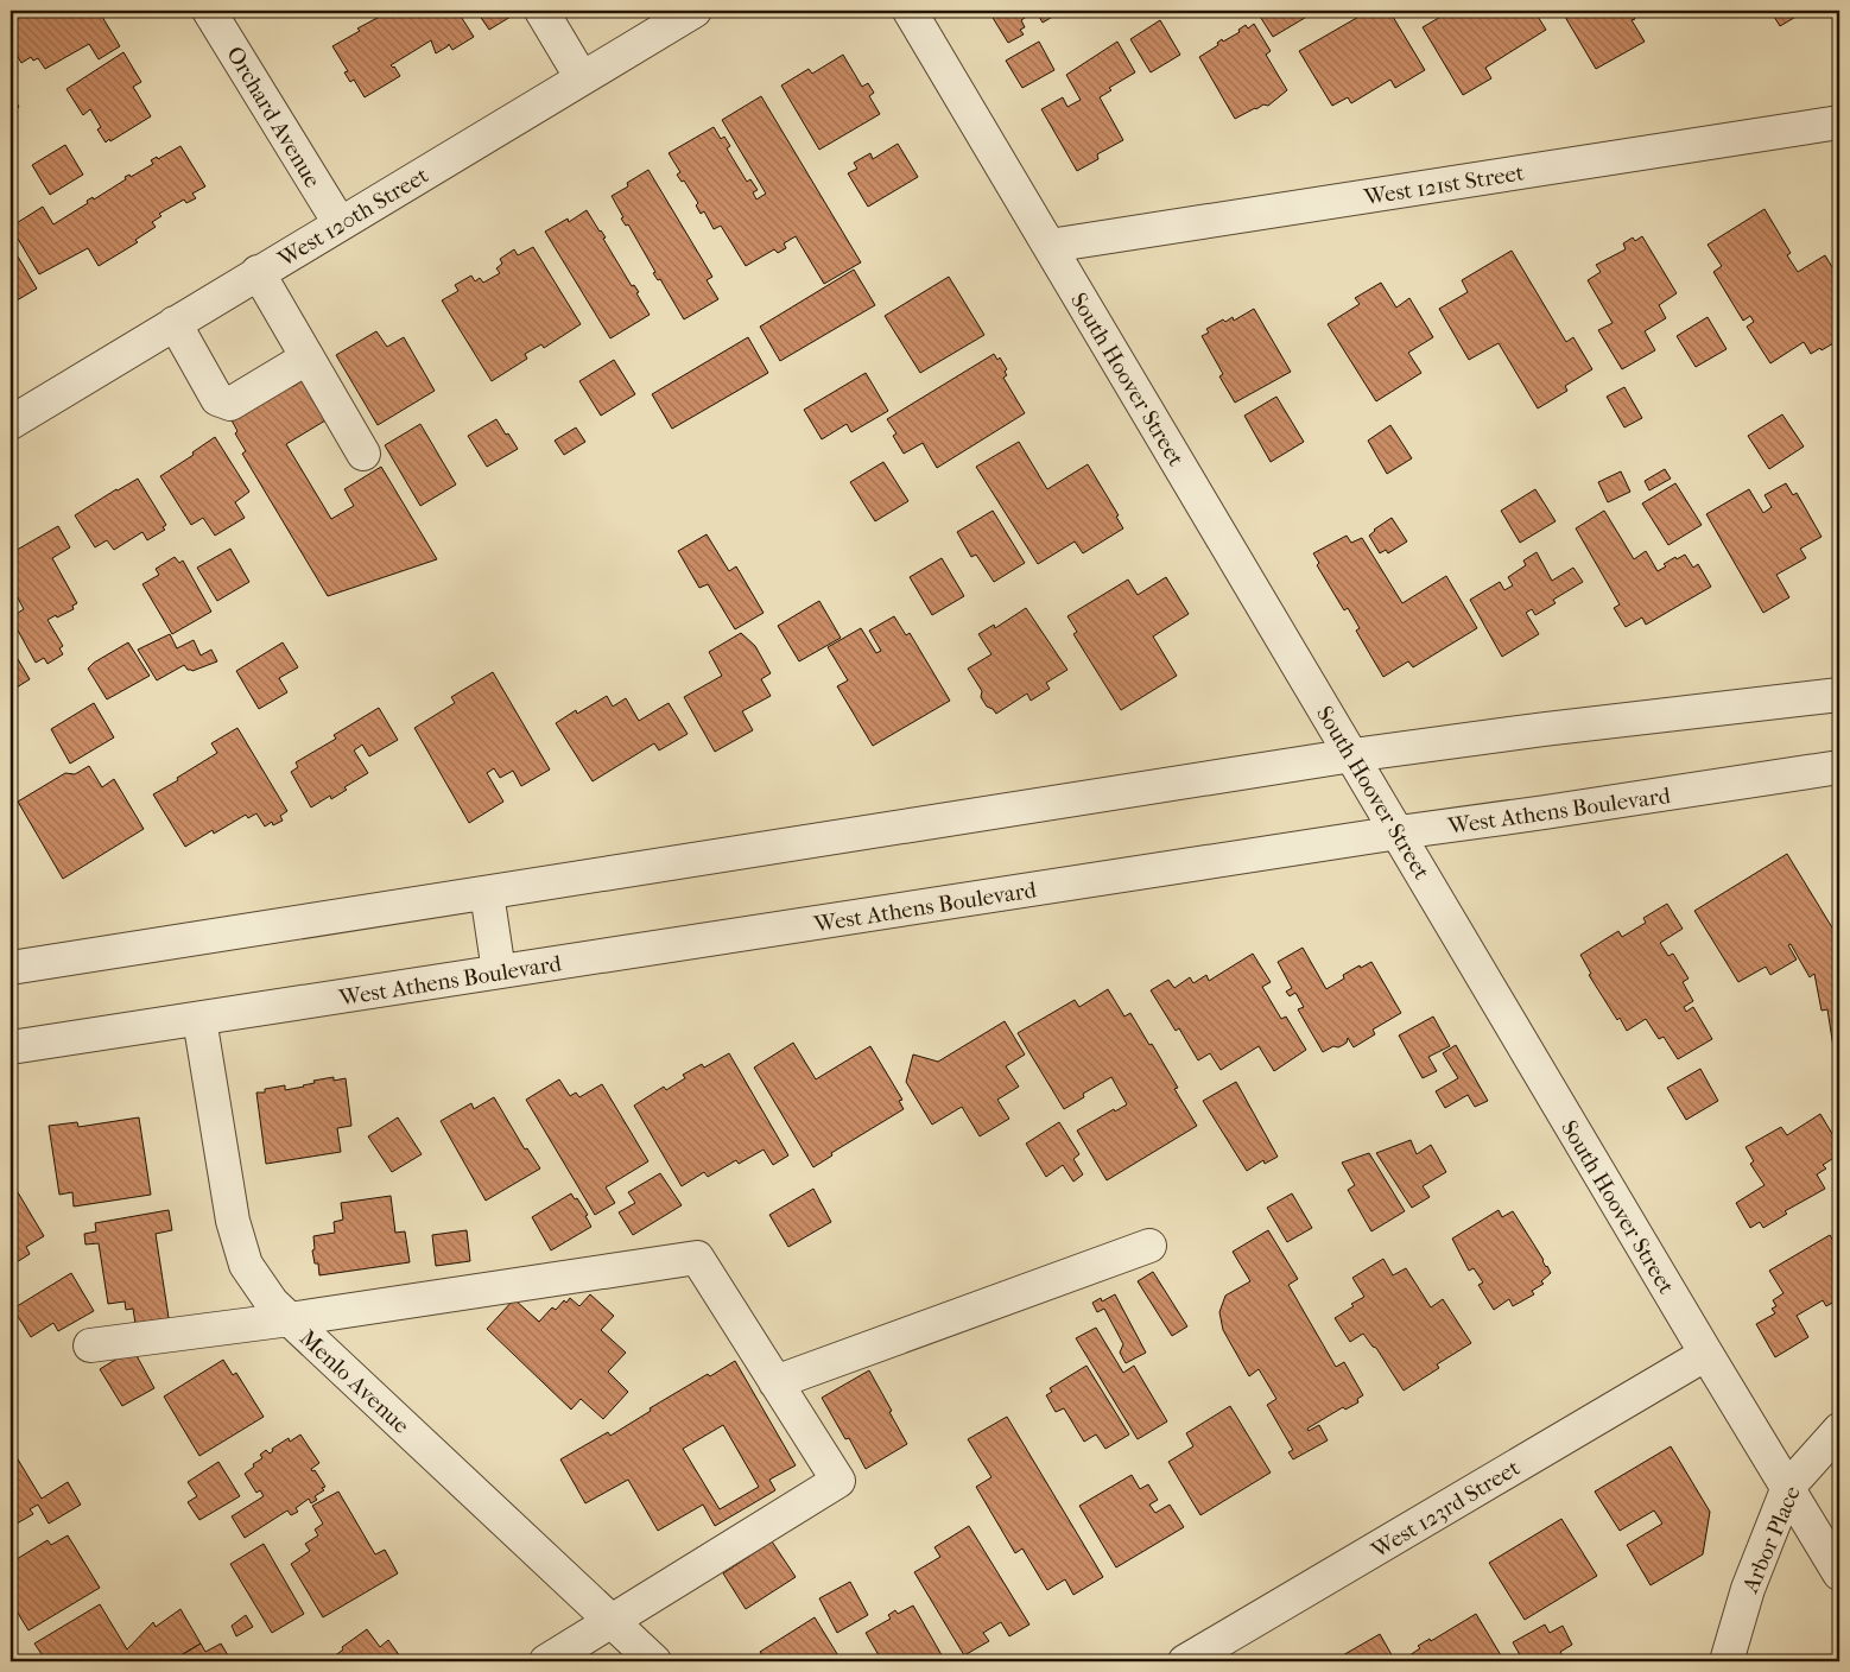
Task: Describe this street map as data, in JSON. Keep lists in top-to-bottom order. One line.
{"streets":{"street":["Orchard Avenue","West 121st Street","West 120th Street","South Hoover Street","West Athens Boulevard","Menlo Avenue","West 123rd Street","Arbor Place"]},"crossings":[["Orchard Avenue","West 120th Street"],["West 121st Street","South Hoover Street"],["South Hoover Street","West Athens Boulevard"],["South Hoover Street","West 123rd Street"],["South Hoover Street","Arbor Place"],["West Athens Boulevard","Menlo Avenue"]]}
